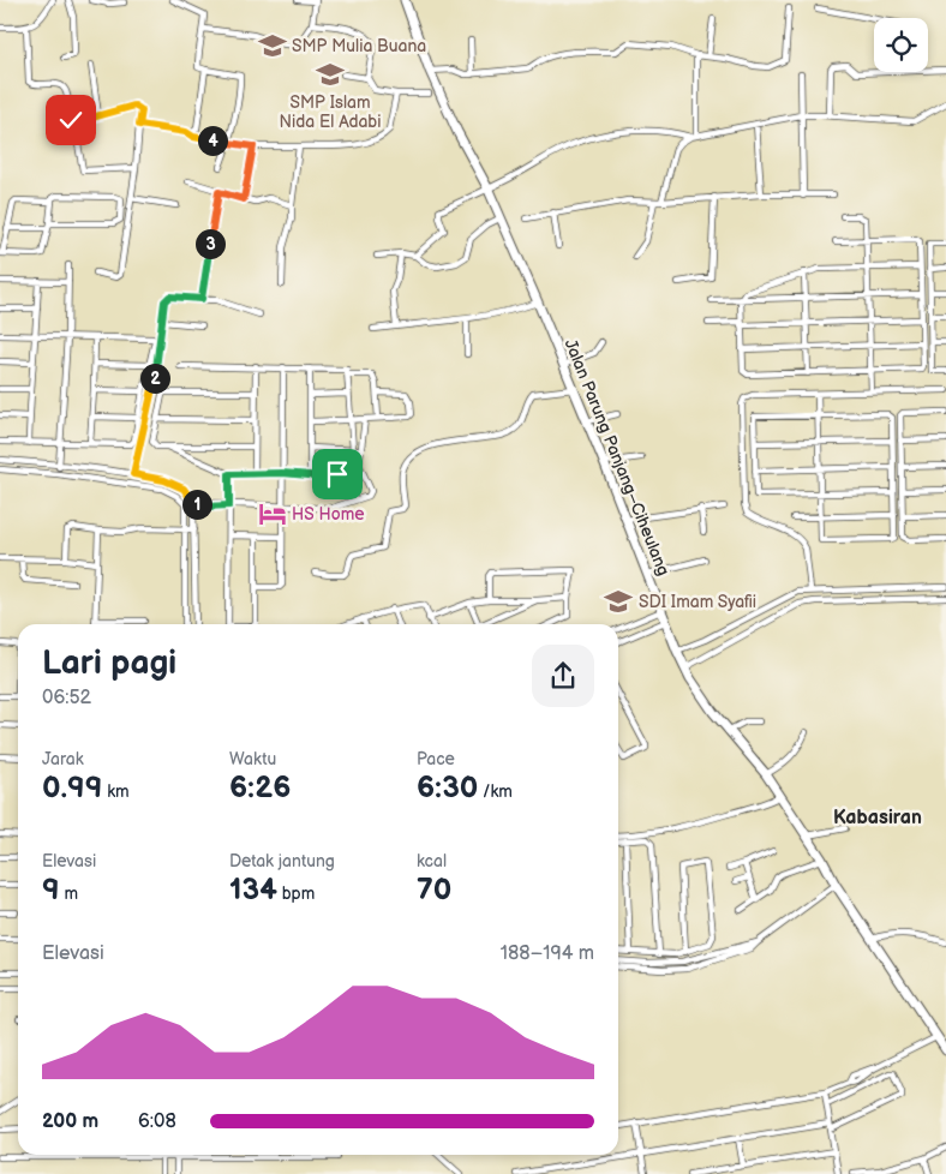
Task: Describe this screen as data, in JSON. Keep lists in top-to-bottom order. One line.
{"streets":{"street":["Jalan Parung Panjang–Ciheulang"]},"districts":["Kabasiran"],"places":{"school or university":["SMP Mulia Buana","SMP Islam Nida El Adabi","SDI Imam Syafii"],"hotel":["HS Home"]},"page":{"pins":["4","3","2","1"],"heading":["Lari pagi","06:52"],"stats":[["Jarak","0.99 km"],["Waktu","6:26"],["Pace","6:30 /km"],["Elevasi","9 m"],["Detak jantung","134 bpm"],["kcal","70"]],"chart":["Elevasi","188–194 m"],"list":[{"name":"200 m","note":"6:08"}]}}
